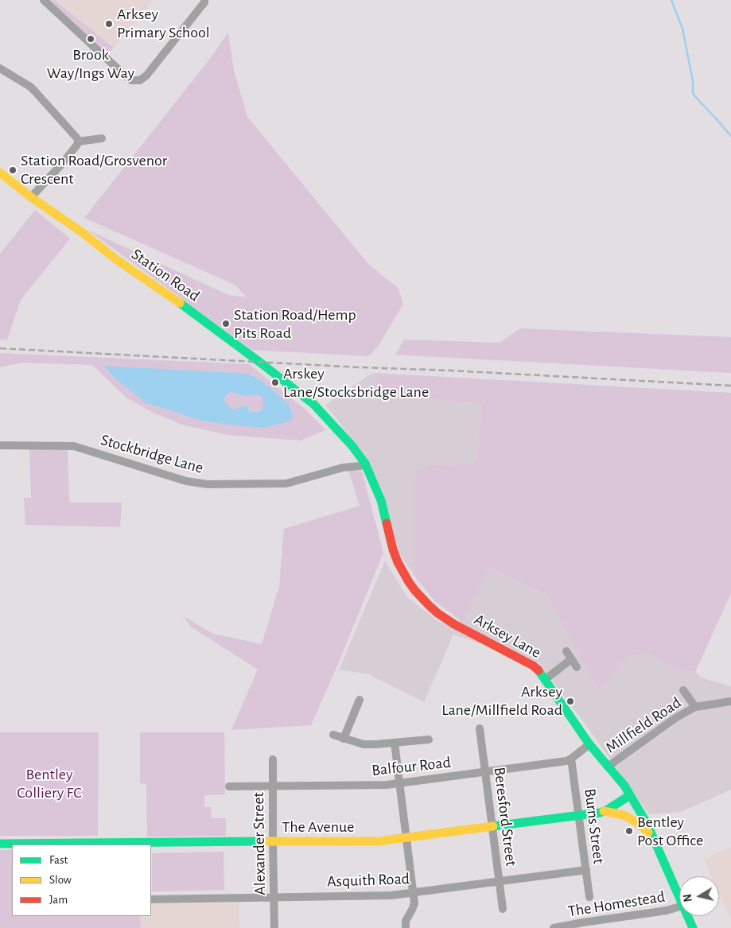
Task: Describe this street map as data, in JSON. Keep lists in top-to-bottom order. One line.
{"streets":{"street":["Station Road","Stockbridge Lane","Arksey Lane","Millfield Road","Balfour Road","Beresford Street","Burns Street","The Avenue","Alexander Street","Asquith Road","The Homestead"]},"crossings":[["Station Road","Arksey Lane"],["Stockbridge Lane","Arksey Lane"],["Arksey Lane","Millfield Road"],["Arksey Lane","Balfour Road"],["Arksey Lane","The Avenue"],["Balfour Road","Beresford Street"],["Balfour Road","Burns Street"],["Balfour Road","Alexander Street"],["Beresford Street","The Avenue"],["Beresford Street","Asquith Road"],["Burns Street","The Avenue"],["Burns Street","Asquith Road"],["The Avenue","Alexander Street"],["Alexander Street","Asquith Road"]],"parks":["Bentley Colliery FC"],"places":["Arksey Primary School","Brook Way/Ings Way","Station Road/Grosvenor Crescent","Station Road/Hemp Pits Road","Arskey Lane/Stocksbridge Lane","Arksey Lane/Millfield Road","Bentley Post Office"],"legend":["Fast","Slow","Jam"],"north":"left"}
